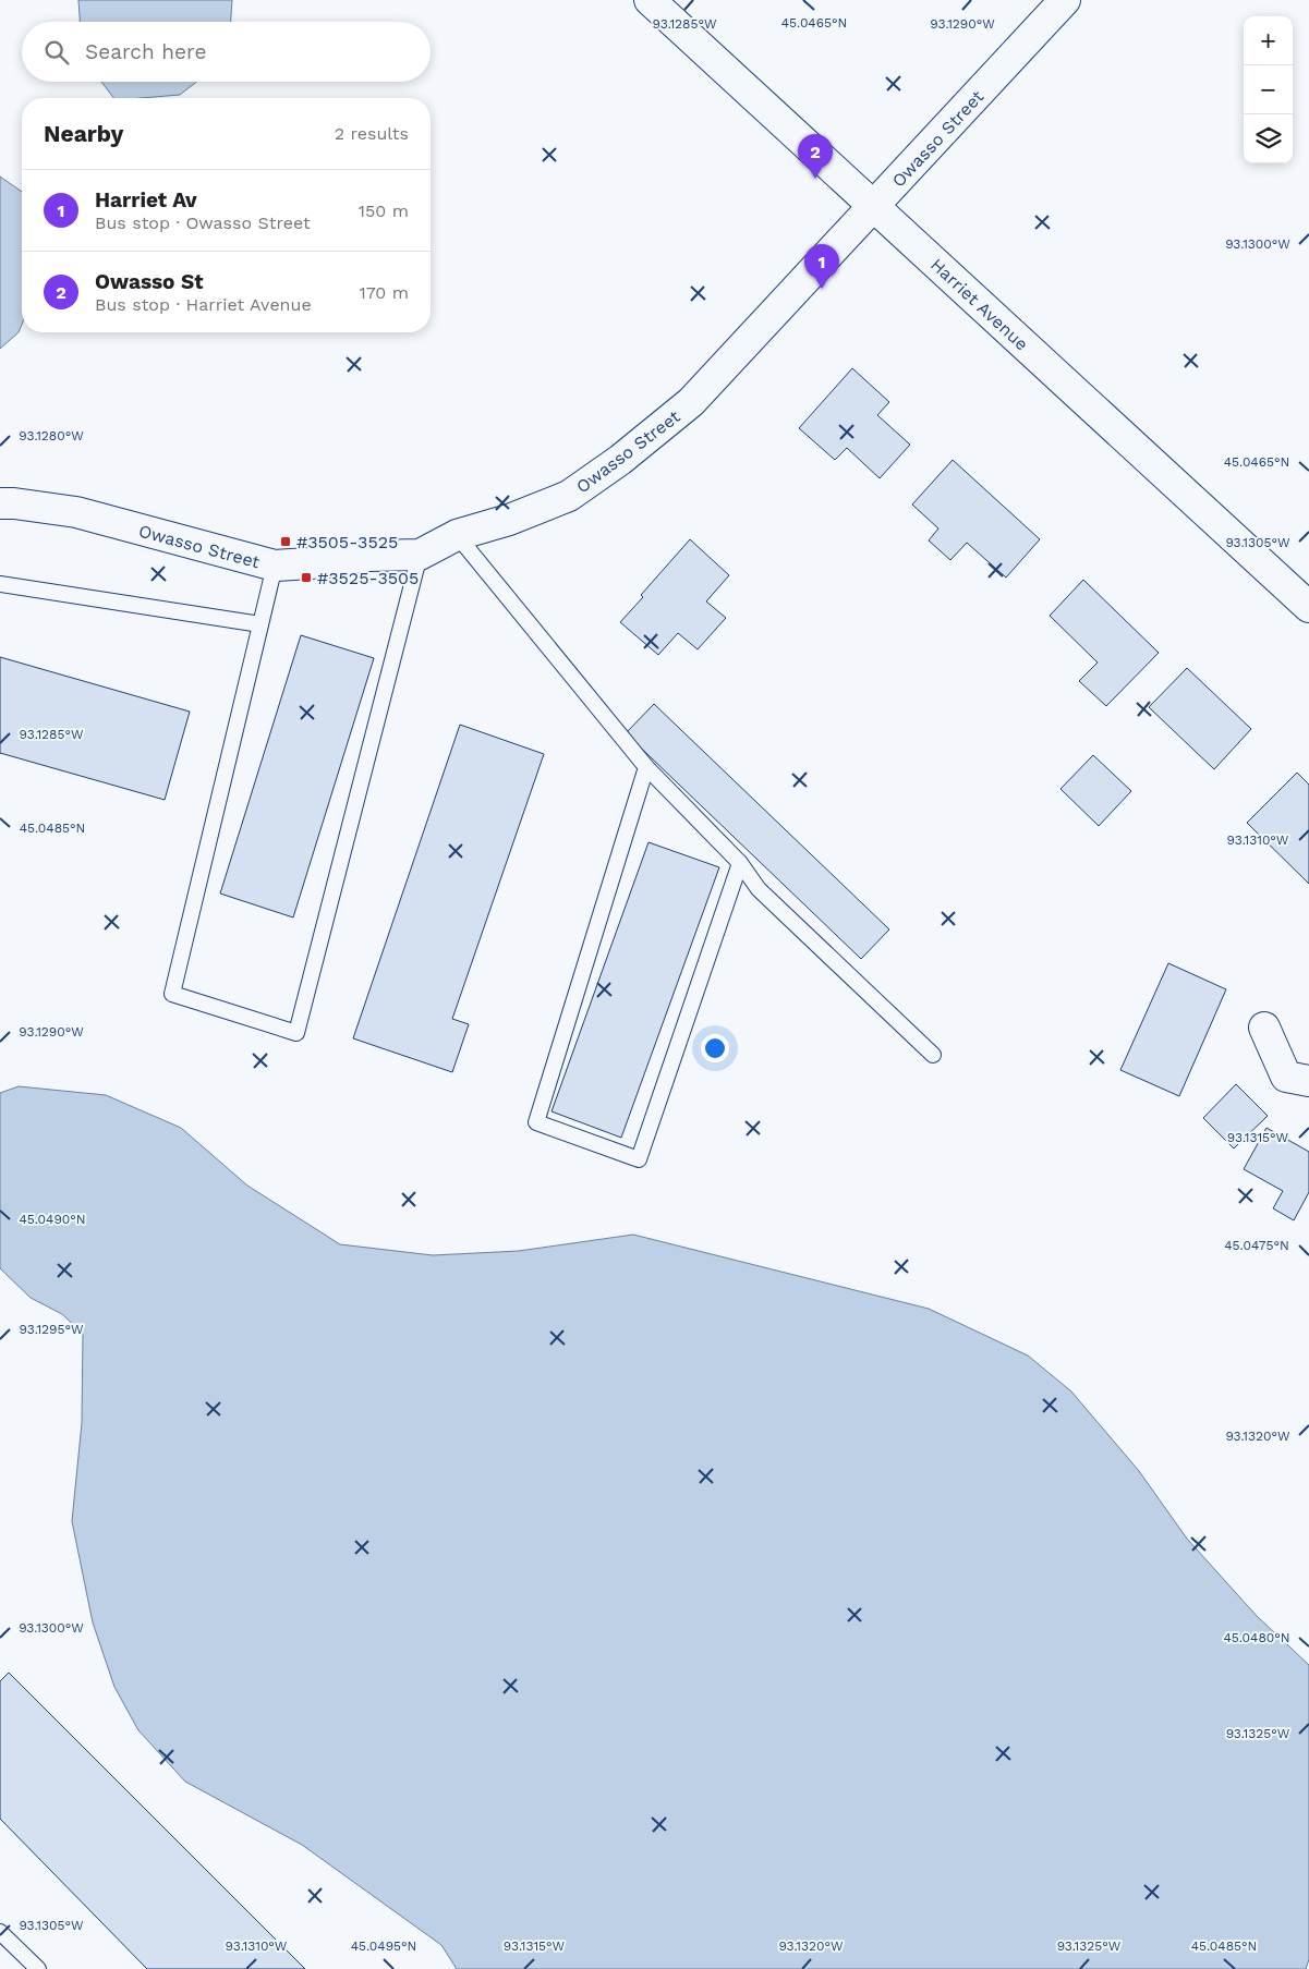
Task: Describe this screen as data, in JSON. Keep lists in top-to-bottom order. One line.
{"streets":{"street":["Owasso Street","Harriet Avenue"]},"crossings":[["Owasso Street","Harriet Avenue"]],"places":{"transit":["#3505-3525","#3525-3505"]},"page":{"map_buttons":["+","−"],"search":"Search here","heading":["Nearby","2 results"],"pins":["2","1"],"list":[{"mark":"1","name":"Harriet Av","note":"Bus stop · Owasso Street","value":"150 m"},{"mark":"2","name":"Owasso St","note":"Bus stop · Harriet Avenue","value":"170 m"}]},"coordinates":["45.0465°N","93.1285°W","93.1290°W","93.1300°W","93.1280°W","93.1305°W","45.0485°N","93.1310°W","93.1315°W","45.0490°N","45.0475°N","93.1295°W","93.1320°W","45.0480°N","93.1325°W","45.0495°N"]}
